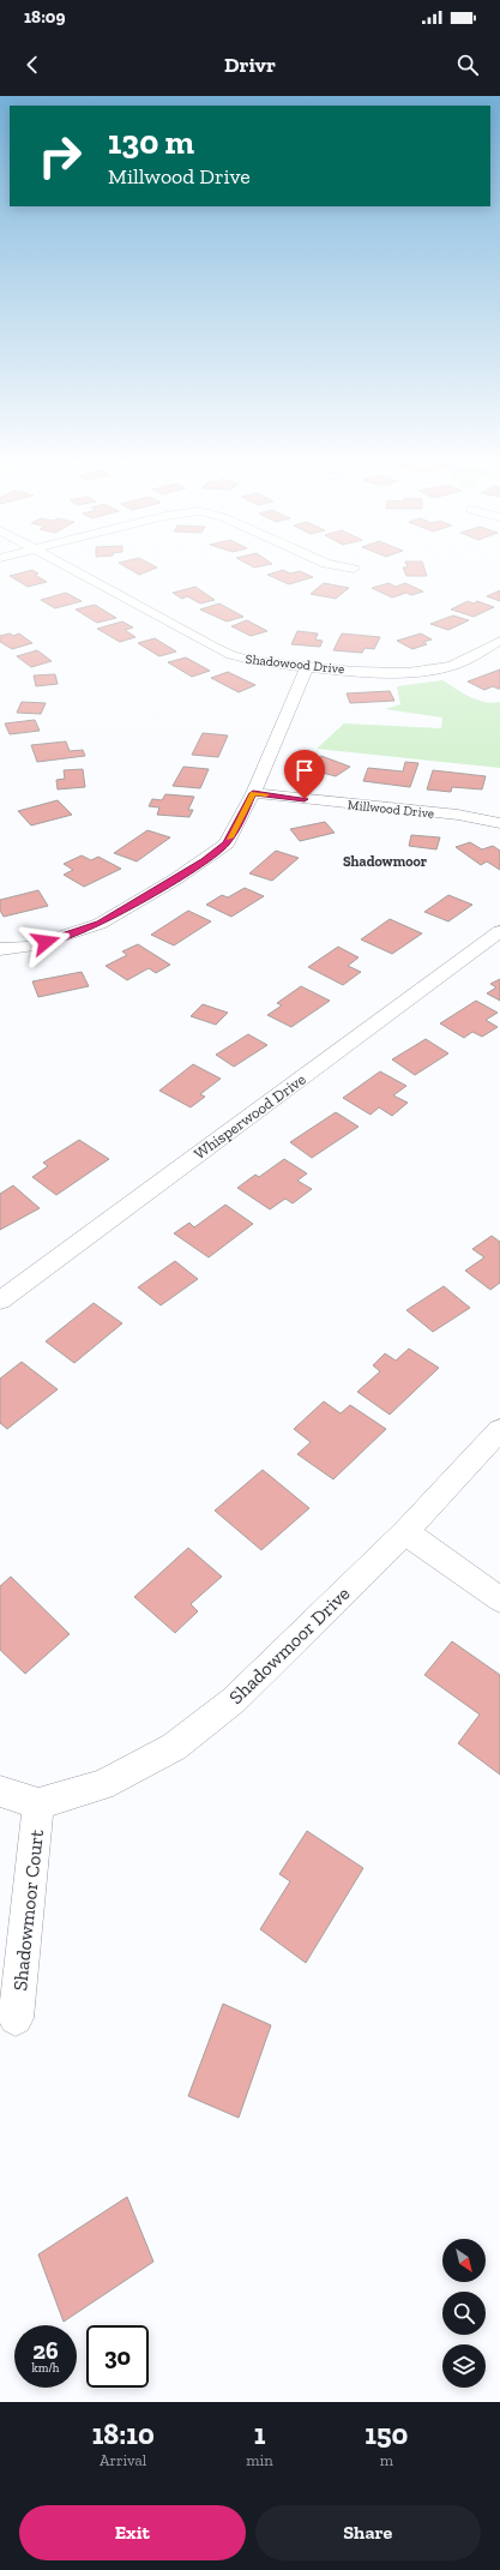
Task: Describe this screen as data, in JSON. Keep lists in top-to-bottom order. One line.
{"streets":{"street":["Shadowood Drive","Millwood Drive","Whisperwood Drive","Shadowmoor Drive","Shadowmoor Court"]},"crossings":[["Shadowmoor Drive","Shadowmoor Court"]],"districts":["Shadowmoor"],"north":"bottom right","page":{"status":"18:09","header":"Drivr","turn":["130 m","Millwood Drive"],"speed":"26 km/h","limit":"30","eta":["18:10","Arrival","1","min","150","m"],"buttons":["Exit","Share"]}}
